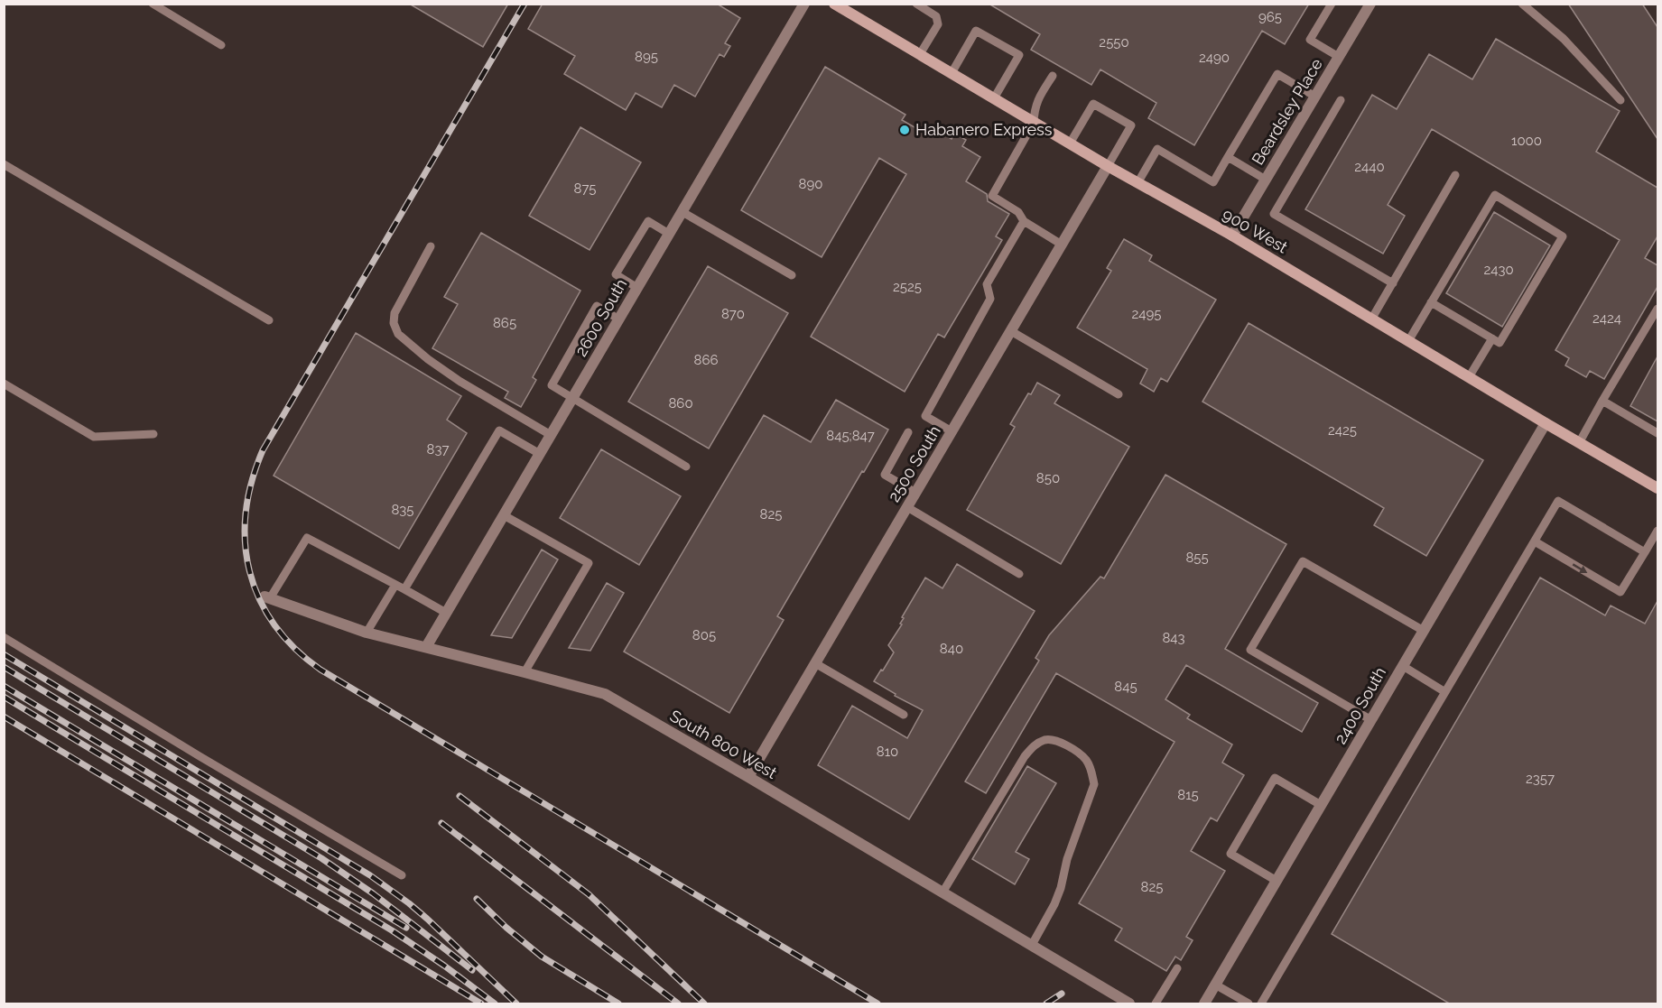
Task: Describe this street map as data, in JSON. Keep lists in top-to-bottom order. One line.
{"streets":{"main road":["900 West"],"street":["Beardsley Place","2600 South","2500 South","2400 South","South 800 West"]},"crossings":[["Beardsley Place","900 West"],["900 West","2500 South"],["900 West","2400 South"],["2600 South","South 800 West"],["2500 South","South 800 West"]],"places":["Habanero Express"],"house_numbers":["965","2550","895","2490","1000","2440","890","875","2430","2525","870","2495","2424","865","866","860","2425","845;847","837","850","835","825","855","805","843","840","845","810","2357","815","825"]}
